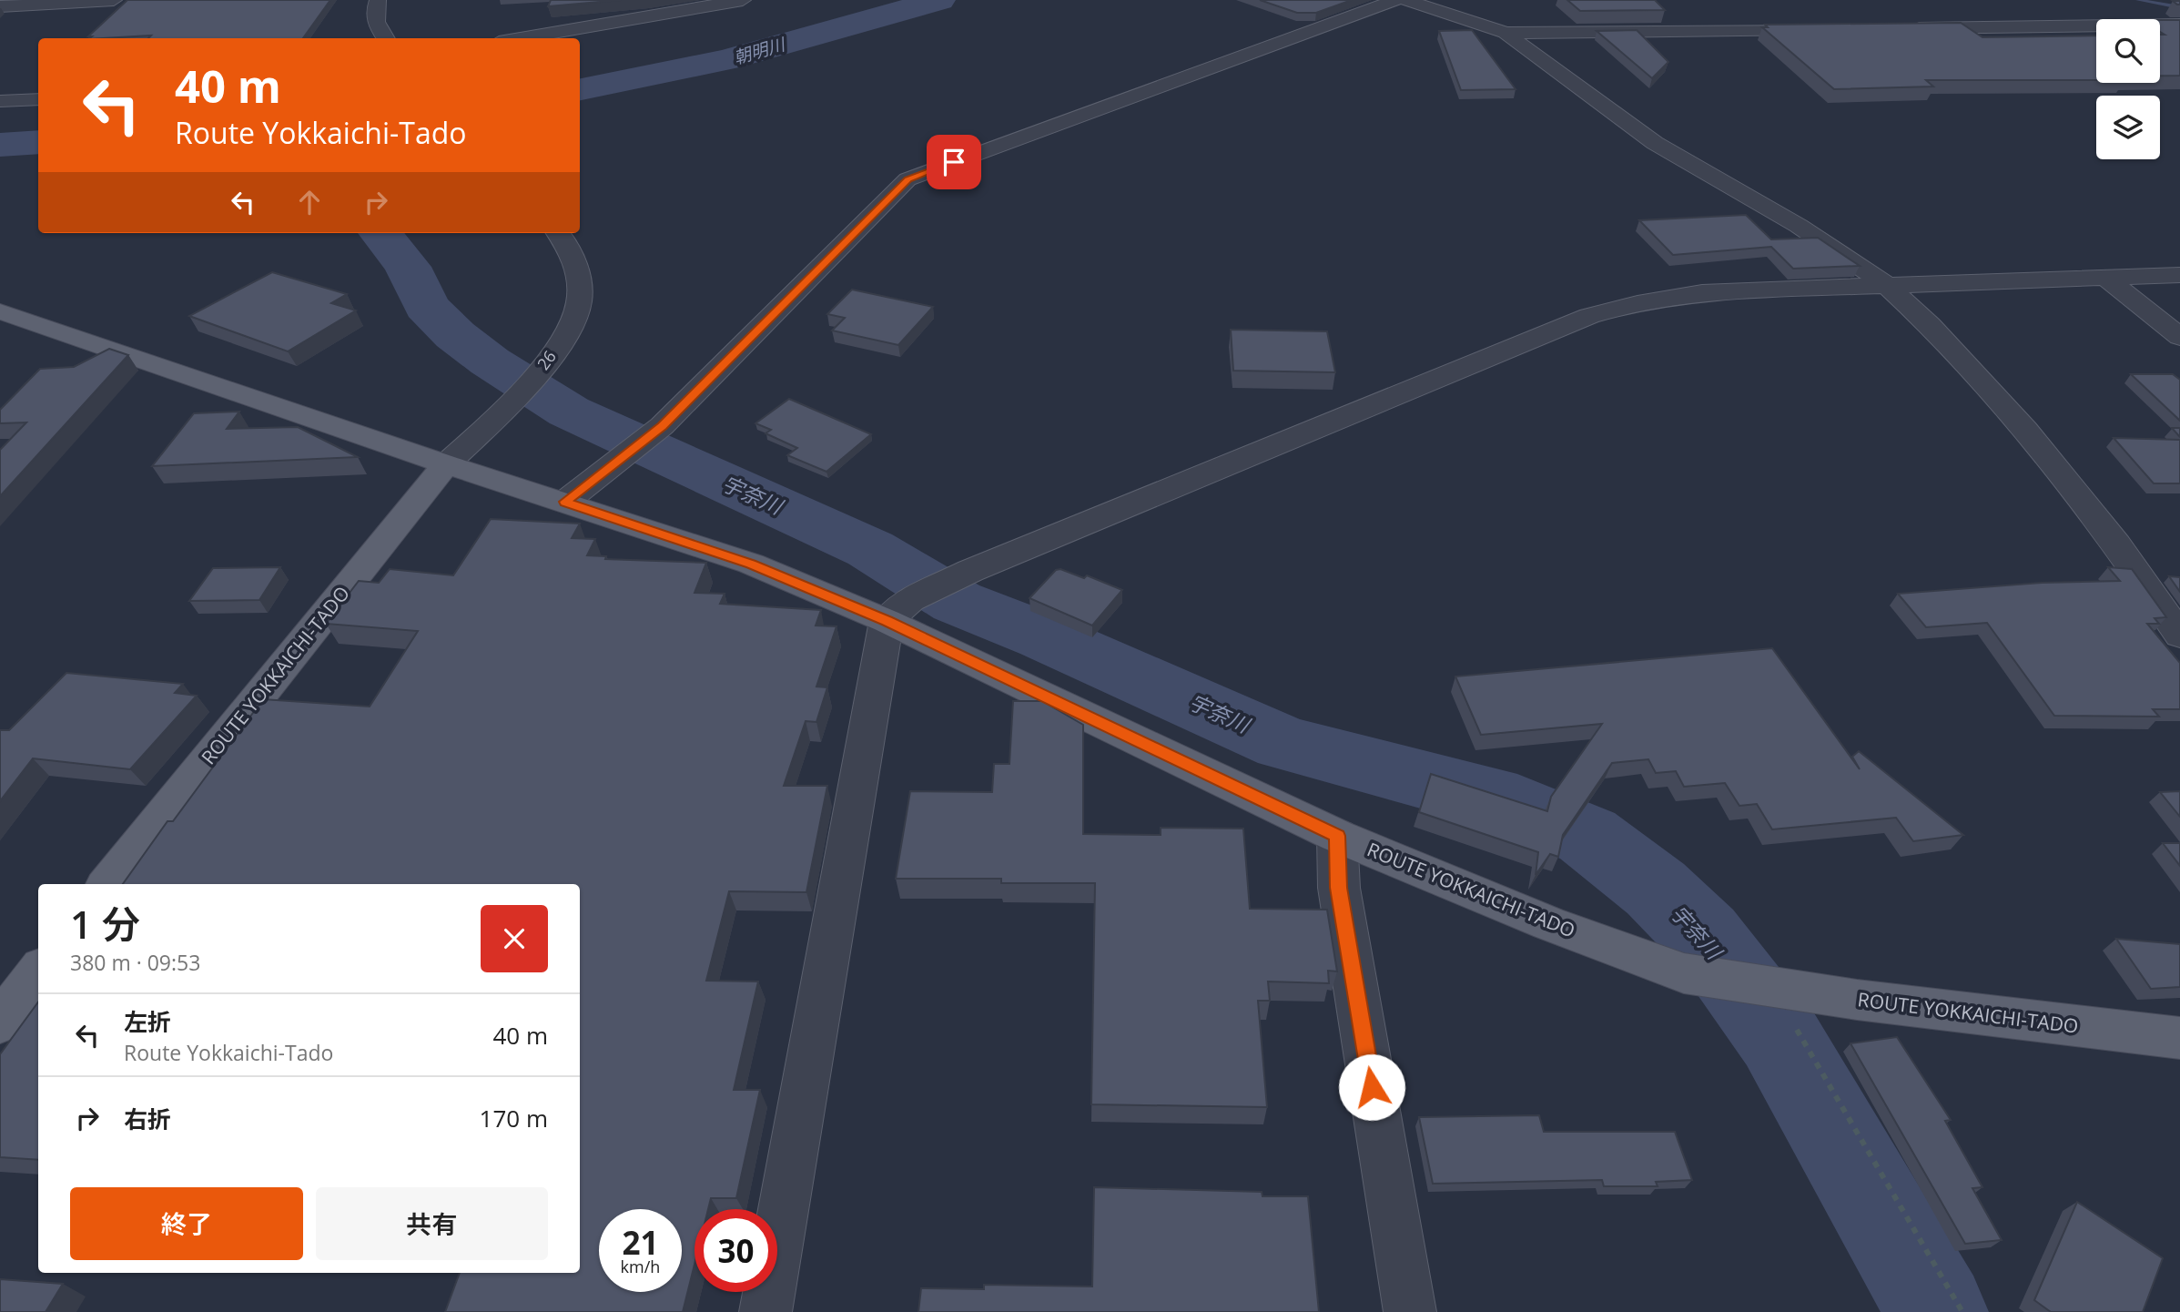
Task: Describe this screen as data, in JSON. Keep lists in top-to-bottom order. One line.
{"streets":{"main road":["ROUTE YOKKAICHI-TADO"],"street":["26"]},"crossings":[["26","ROUTE YOKKAICHI-TADO"]],"water":["朝明川","宇奈川"],"page":{"turn":["40 m","Route Yokkaichi-Tado"],"heading":["1 分","380 m · 09:53"],"list":[{"name":"左折","note":"Route Yokkaichi-Tado","value":"40 m"},{"name":"右折","value":"170 m"}],"buttons":["終了","共有"],"speed":"21 km/h","limit":"30"}}
